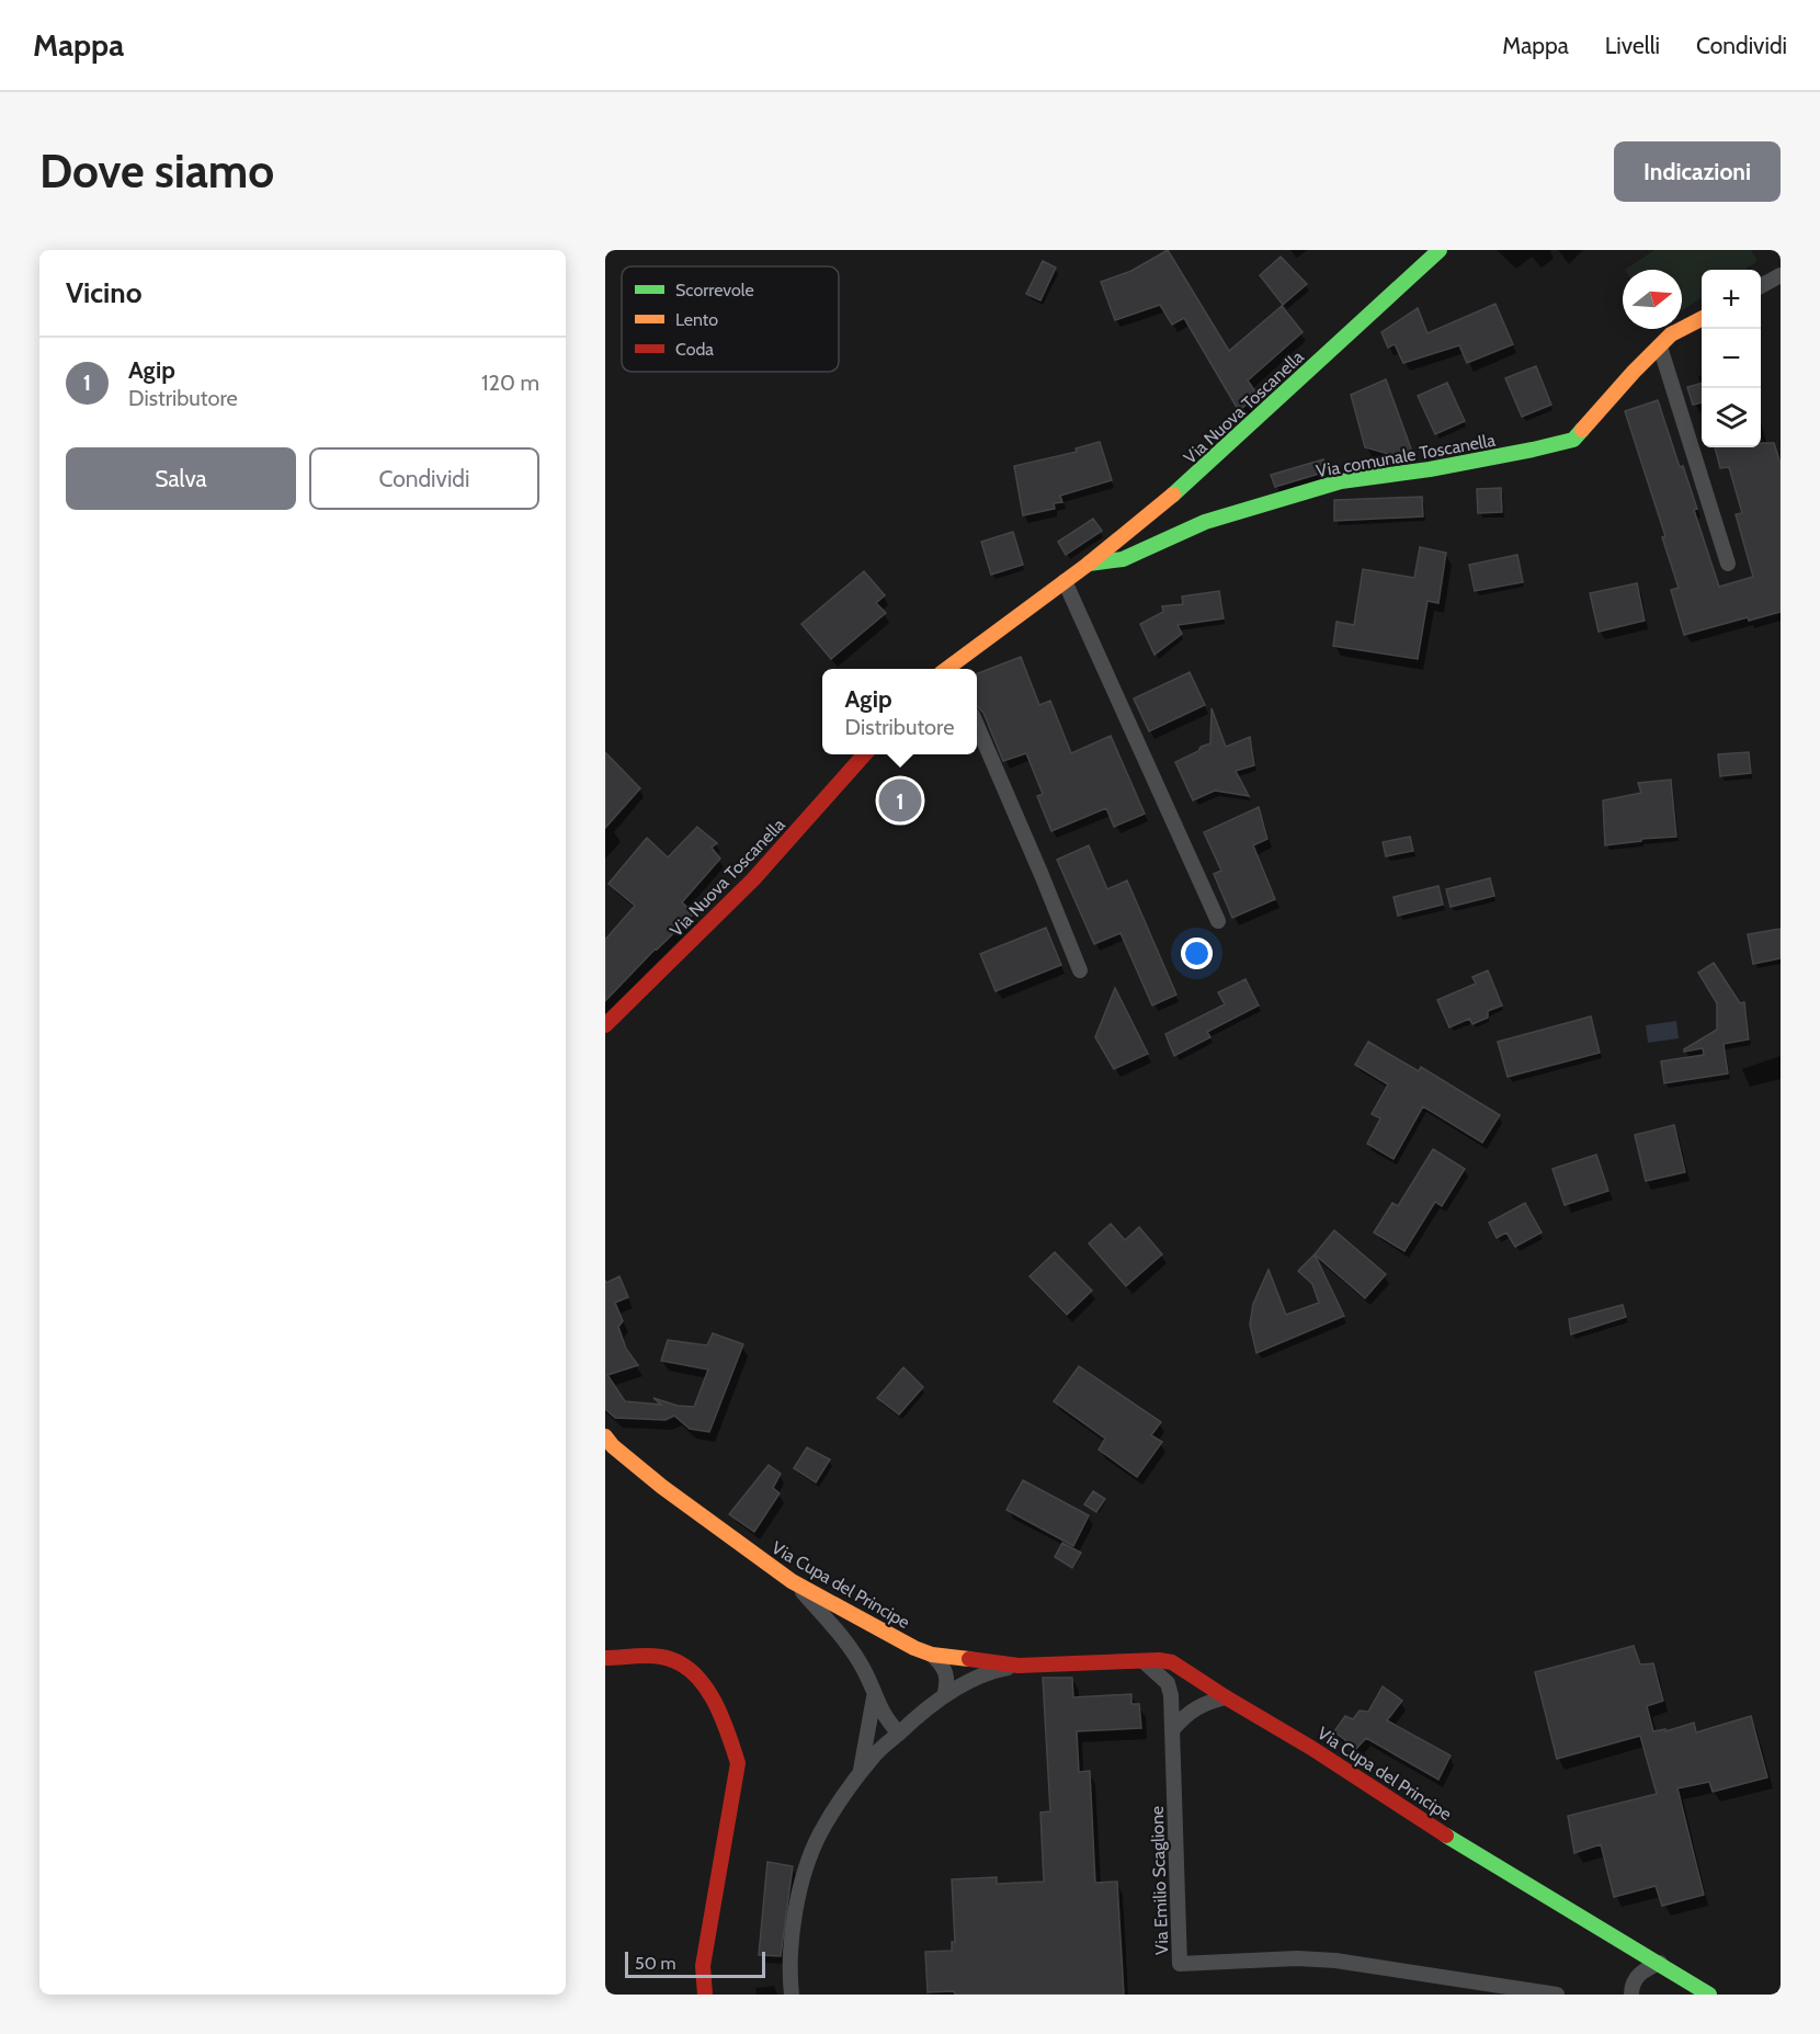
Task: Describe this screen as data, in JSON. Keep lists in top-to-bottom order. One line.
{"streets":{"street":["Via Nuova Toscanella","Via comunale Toscanella","Via Cupa del Principe","Via Emilio Scaglione"]},"crossings":[["Via Nuova Toscanella","Via comunale Toscanella"],["Via Cupa del Principe","Via Emilio Scaglione"]],"legend":["Scorrevole","Lento","Coda"],"scale_bar":"50 m","north":"right","page":{"header":"Mappa","nav":["Mappa","Livelli","Condividi"],"buttons":["Indicazioni",["Salva","Condividi"]],"title":"Dove siamo","heading":"Vicino","map_buttons":["+","−"],"list":[{"mark":"1","name":"Agip","note":"Distributore","value":"120 m"}],"popup":["Agip","Distributore"],"pins":"1","scale":"50 m"}}
